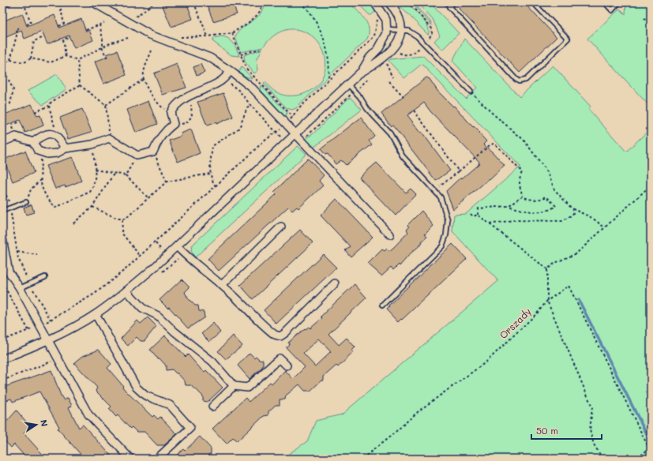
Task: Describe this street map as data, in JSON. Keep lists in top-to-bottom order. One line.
{"streets":{"path":["Orszady"]},"scale_bar":"50 m","north":"right"}
